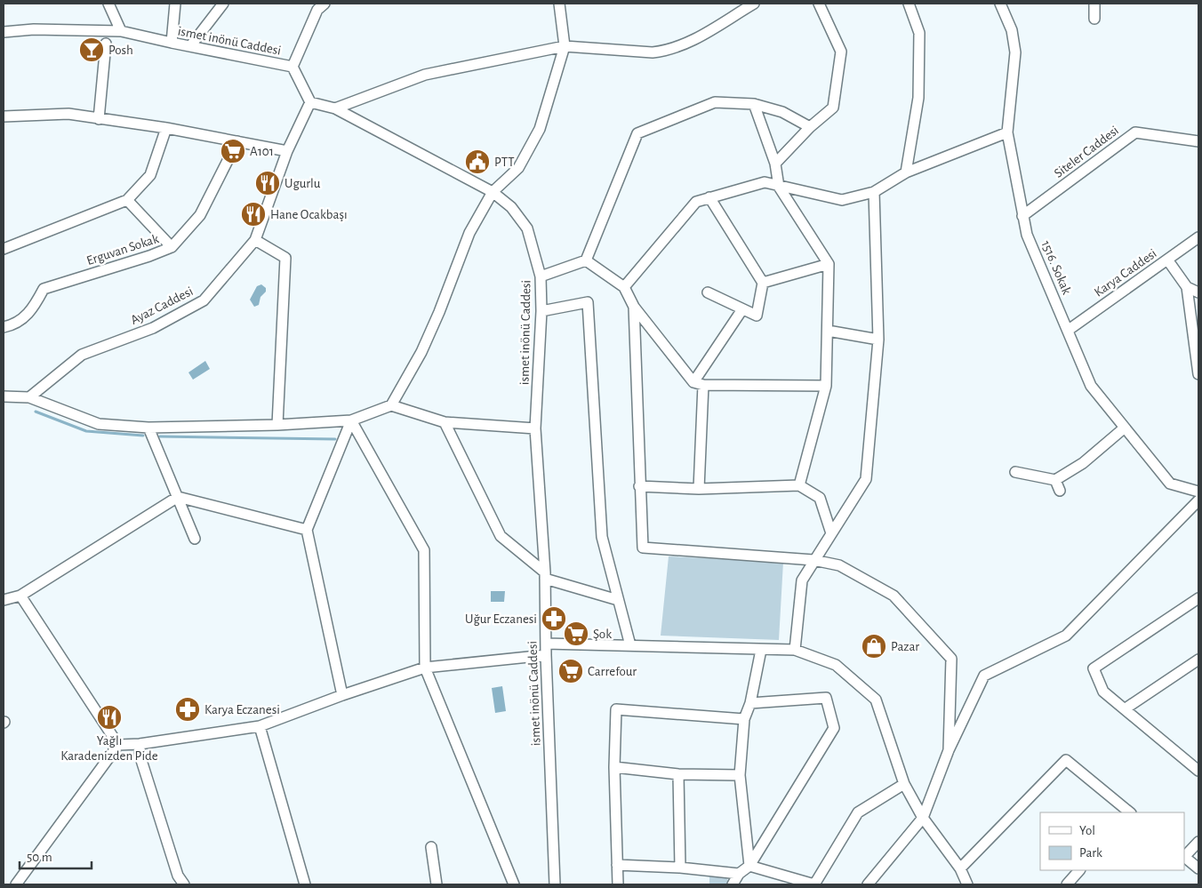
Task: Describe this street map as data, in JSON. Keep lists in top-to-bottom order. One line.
{"streets":{"street":["ismet inönü Caddesi","Siteler Caddesi","Erguvan Sokak","1516. Sokak","Karya Caddesi","Ayaz Caddesi"]},"crossings":[["ismet inönü Caddesi","Ayaz Caddesi"],["Siteler Caddesi","1516. Sokak"],["1516. Sokak","Karya Caddesi"]],"places":{"bar":["Posh"],"supermarket":["A101","Şok","Carrefour"],"public building":["PTT"],"restaurant":["Ugurlu","Hane Ocakbaşı","Yağlı Karadenizden Pide"],"pharmacy":["Uğur Eczanesi","Karya Eczanesi"],"shop":["Pazar"]},"legend":["Yol","Park"],"scale_bar":"50 m"}
